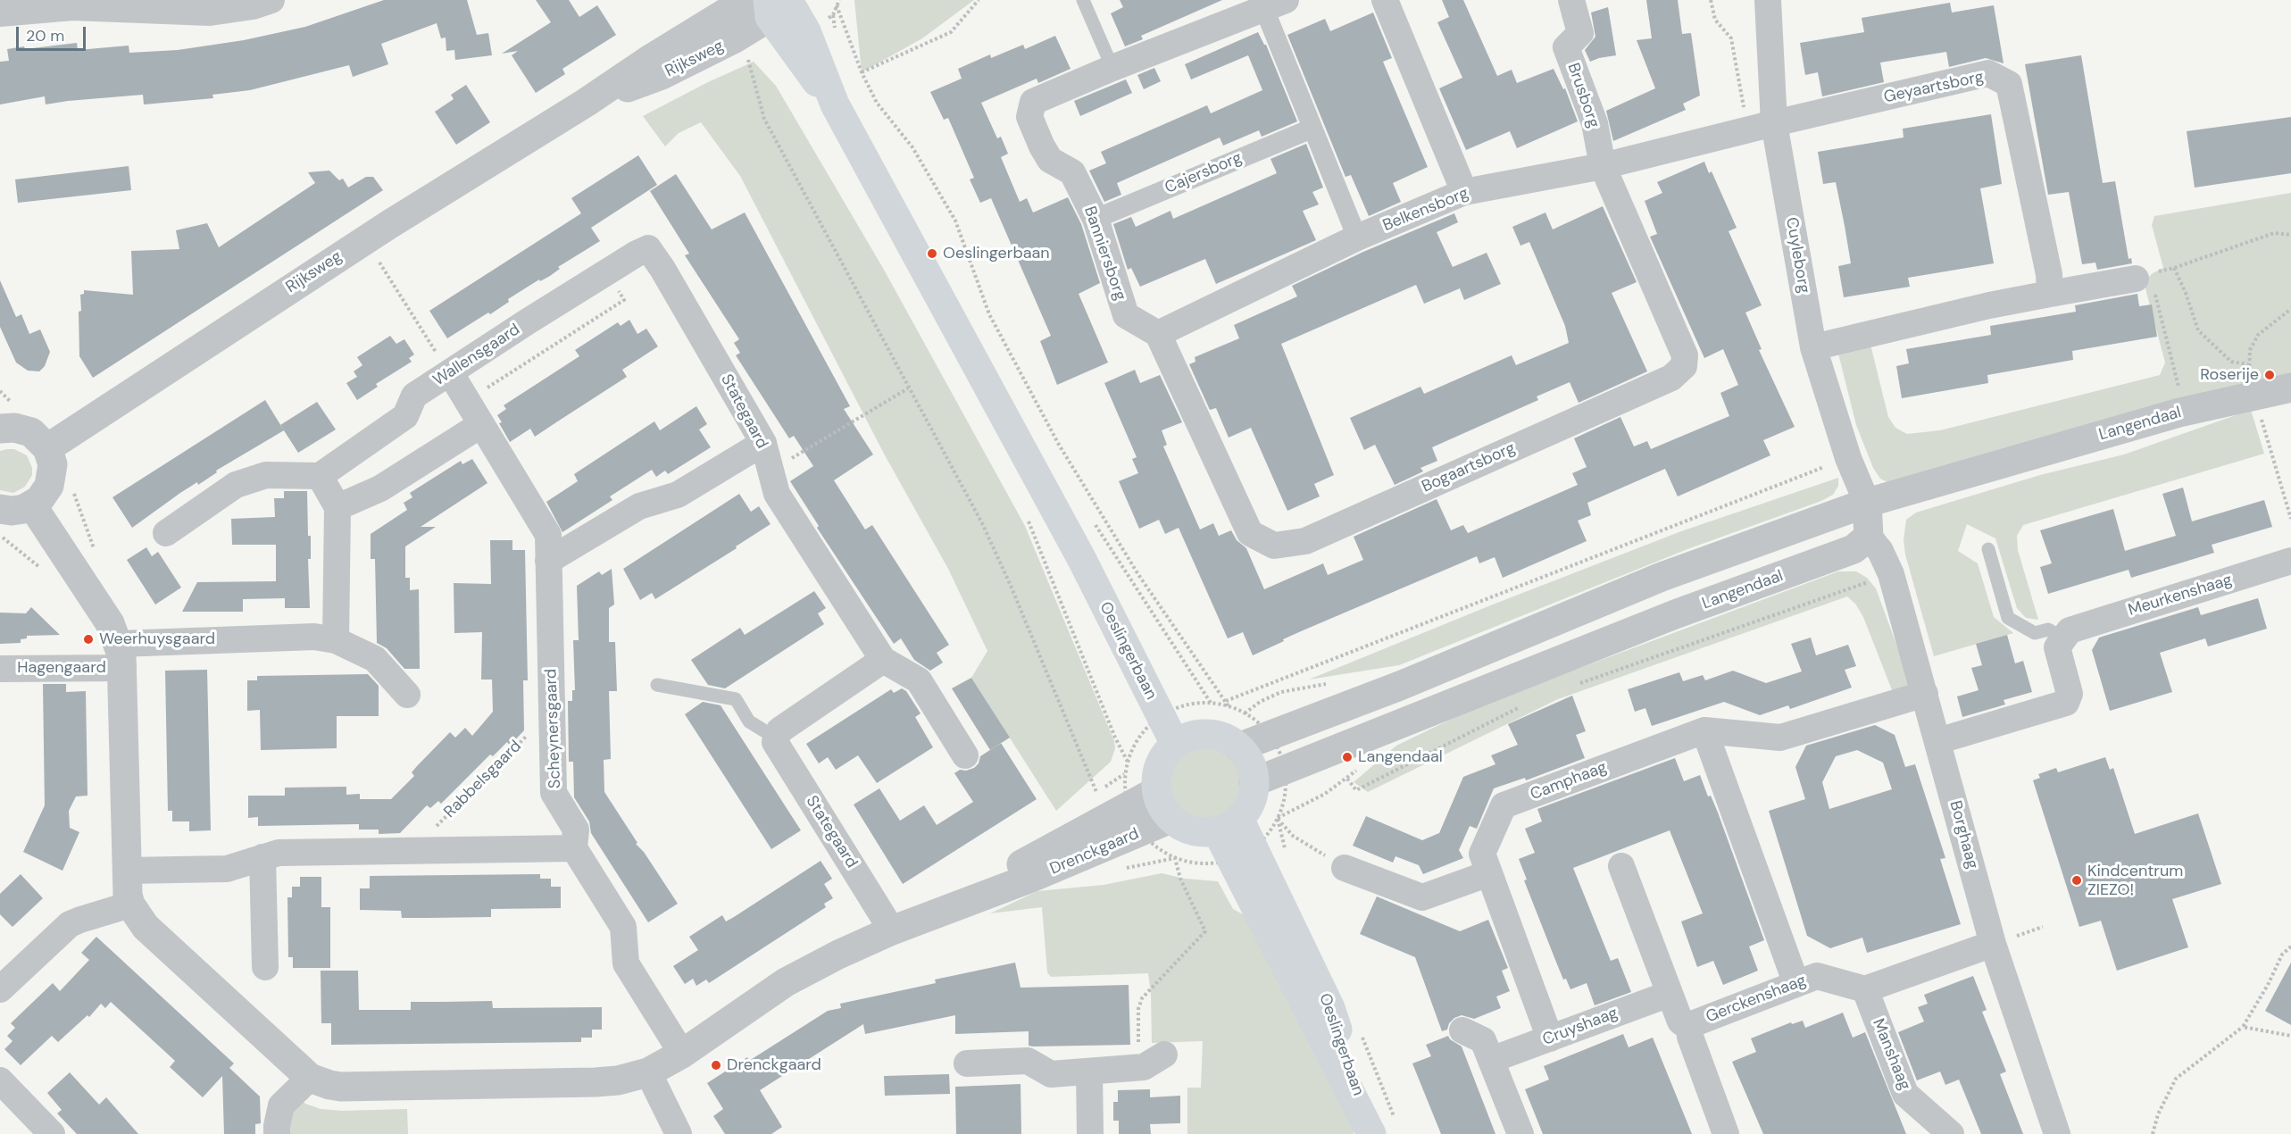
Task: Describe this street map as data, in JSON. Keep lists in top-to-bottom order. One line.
{"streets":{"main road":["Oeslingerbaan"],"street":["Rijksweg","Geyaartsborg","Brusborg","Cajersborg","Belkensborg","Banniersborg","Cuyleborg","Wallensgaard","Stategaard","Langendaal","Bogaartsborg","Meurkenshaag","Hagengaard","Scheynersgaard","Camphaag","Borghaag","Drenckgaard","Gerckenshaag","Cruyshaag","Manshaag"],"path":["Rabbelsgaard"]},"crossings":[["Rijksweg","Oeslingerbaan"],["Geyaartsborg","Belkensborg"],["Geyaartsborg","Cuyleborg"],["Brusborg","Belkensborg"],["Brusborg","Bogaartsborg"],["Cajersborg","Banniersborg"],["Belkensborg","Banniersborg"],["Belkensborg","Cuyleborg"],["Belkensborg","Bogaartsborg"],["Banniersborg","Bogaartsborg"],["Cuyleborg","Langendaal"],["Wallensgaard","Stategaard"],["Wallensgaard","Scheynersgaard"],["Stategaard","Drenckgaard"],["Langendaal","Oeslingerbaan"],["Langendaal","Borghaag"],["Langendaal","Drenckgaard"],["Oeslingerbaan","Drenckgaard"],["Scheynersgaard","Rabbelsgaard"],["Scheynersgaard","Drenckgaard"],["Camphaag","Borghaag"],["Camphaag","Cruyshaag"],["Gerckenshaag","Manshaag"]],"places":["Oeslingerbaan","Roserije","Weerhuysgaard","Langendaal","Kindcentrum ZIEZO!","Drenckgaard"],"scale_bar":"20 m"}
